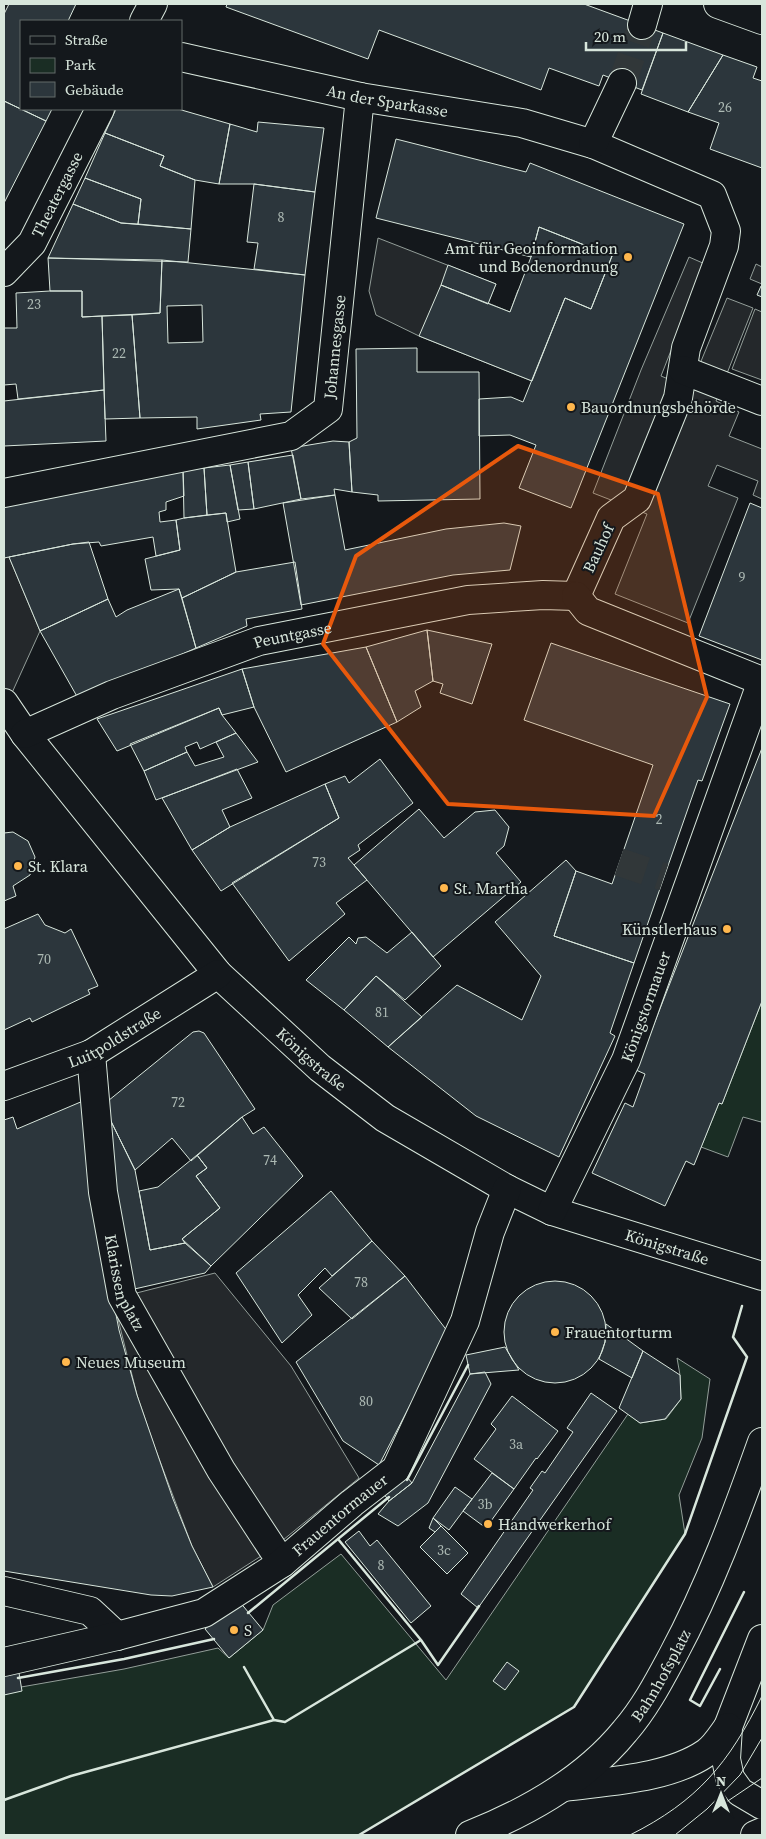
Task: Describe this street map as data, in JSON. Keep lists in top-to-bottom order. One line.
{"streets":{"street":["An der Sparkasse","Theatergasse","Johannesgasse","Bauhof","Peuntgasse","Königstormauer","Luitpoldstraße","Königstraße","Klarissenplatz","Frauentormauer","Bahnhofsplatz"]},"crossings":[["An der Sparkasse","Johannesgasse"],["An der Sparkasse","Bauhof"],["Bauhof","Peuntgasse"],["Peuntgasse","Königstraße"],["Königstormauer","Königstraße"],["Luitpoldstraße","Königstraße"],["Luitpoldstraße","Klarissenplatz"],["Königstraße","Frauentormauer"],["Klarissenplatz","Frauentormauer"]],"places":["Amt für Geoinformation und Bodenordnung","Bauordnungsbehörde","St. Klara","St. Martha","Künstlerhaus","Frauentorturm","Neues Museum","Handwerkerhof","S"],"house_numbers":["26","8","23","22","9","2","73","70","81","72","74","78","80","3a","3b","3c","8"],"legend":["Straße","Park","Gebäude"],"scale_bar":"20 m","north":"top"}
